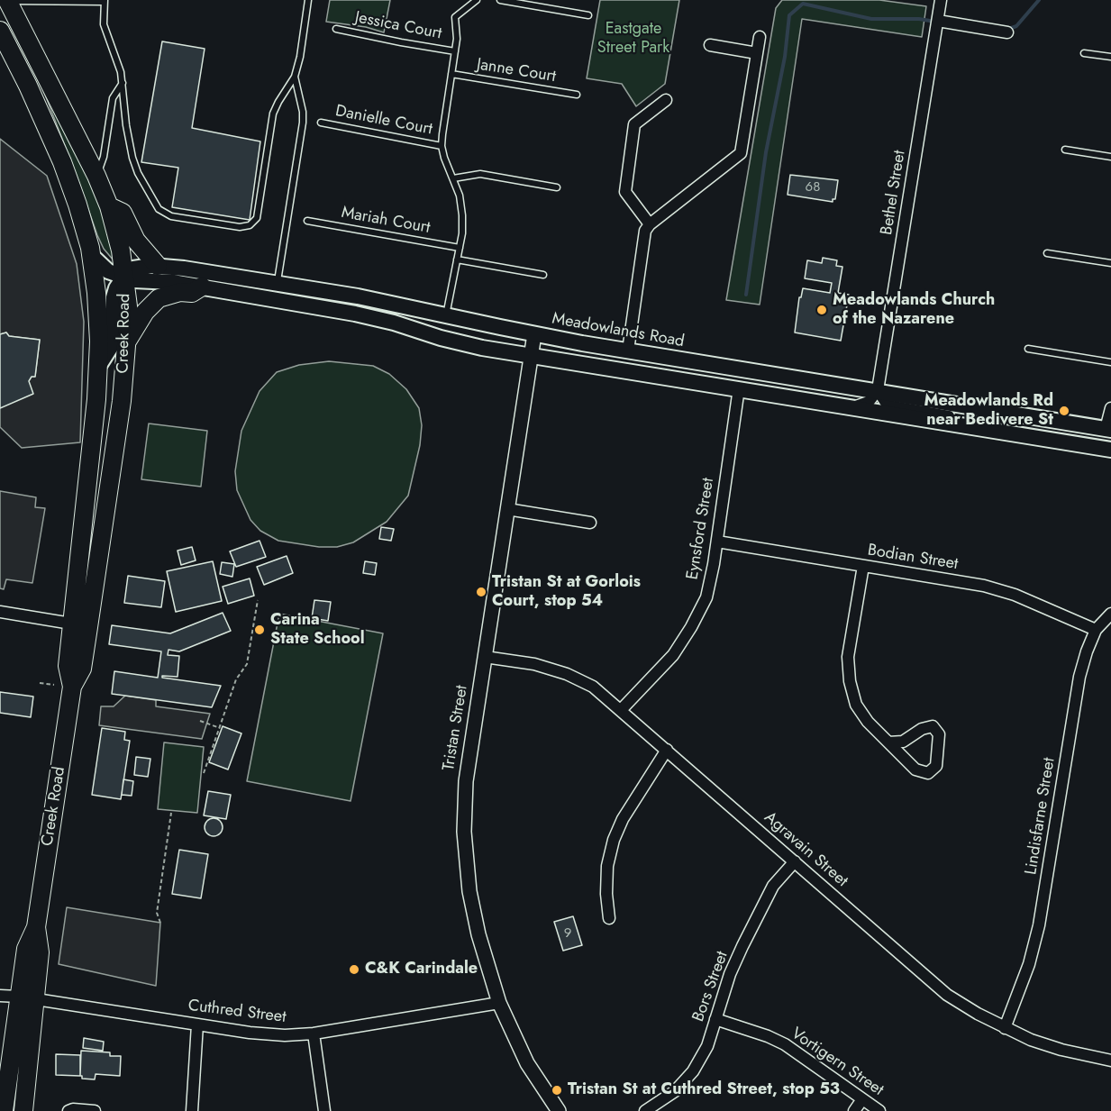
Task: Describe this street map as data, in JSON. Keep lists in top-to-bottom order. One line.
{"streets":{"main road":["Meadowlands Road","Creek Road"],"street":["Bethel Street","Eynsford Street","Bodian Street","Tristan Street","Lindisfarne Street","Agravain Street","Bors Street","Cuthred Street","Vortigern Street"],"lane":["Jessica Court","Janne Court","Danielle Court","Mariah Court"]},"crossings":[["Bethel Street","Meadowlands Road"],["Meadowlands Road","Creek Road"],["Meadowlands Road","Tristan Street"],["Creek Road","Cuthred Street"],["Eynsford Street","Bodian Street"],["Eynsford Street","Agravain Street"],["Bodian Street","Lindisfarne Street"],["Tristan Street","Agravain Street"],["Tristan Street","Cuthred Street"],["Lindisfarne Street","Agravain Street"],["Agravain Street","Bors Street"],["Bors Street","Vortigern Street"]],"parks":["Eastgate Street Park"],"places":["Meadowlands Church of the Nazarene","Meadowlands Rd near Bedivere St","Tristan St at Gorlois Court, stop 54","Carina State School","C&K Carindale","Tristan St at Cuthred Street, stop 53"],"house_numbers":["68","9"]}
